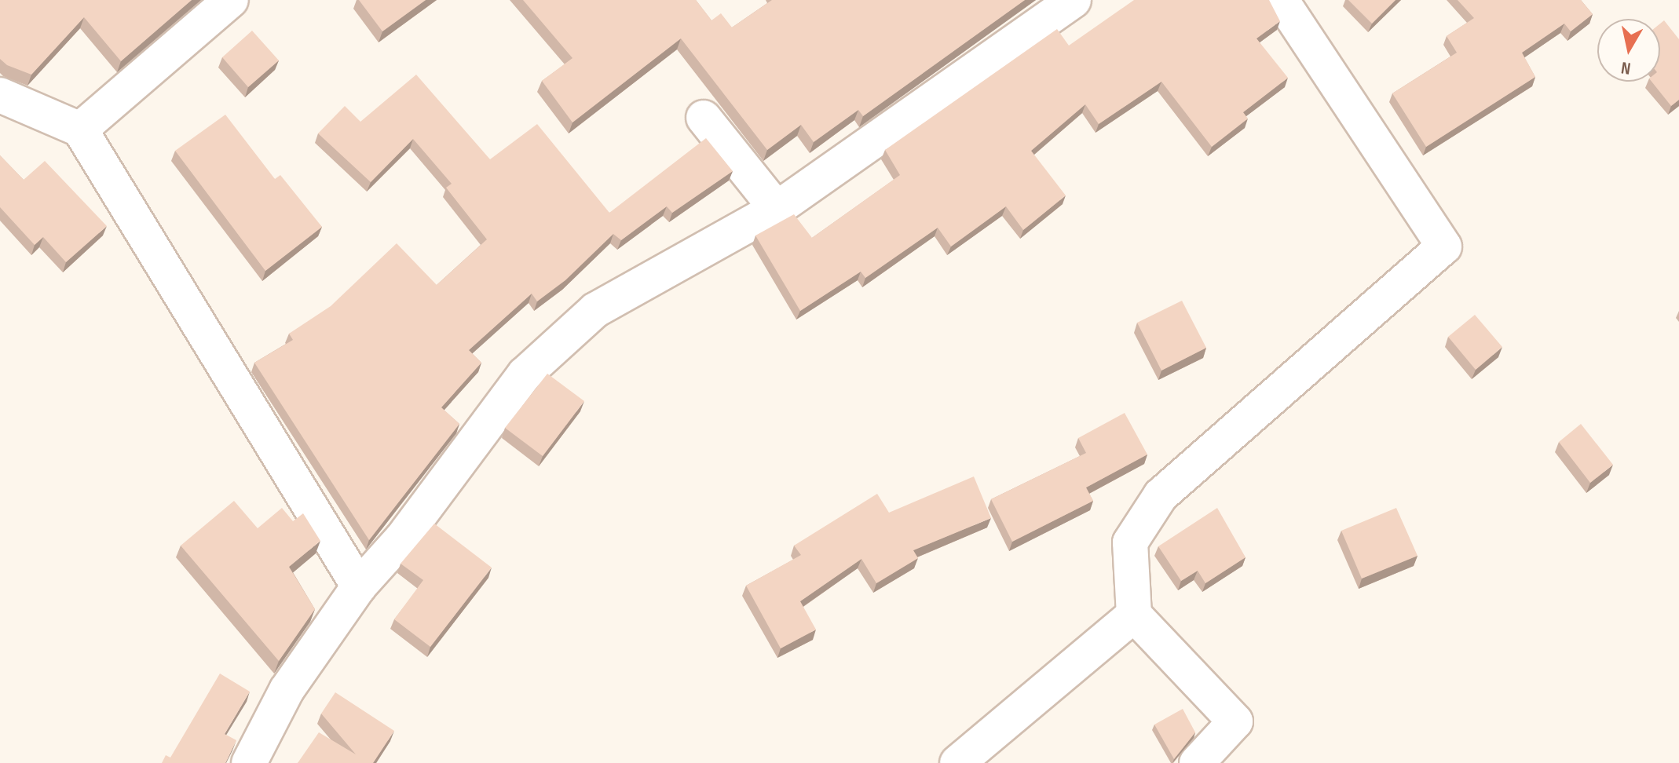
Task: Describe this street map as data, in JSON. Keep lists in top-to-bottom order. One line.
{"north":"bottom"}
